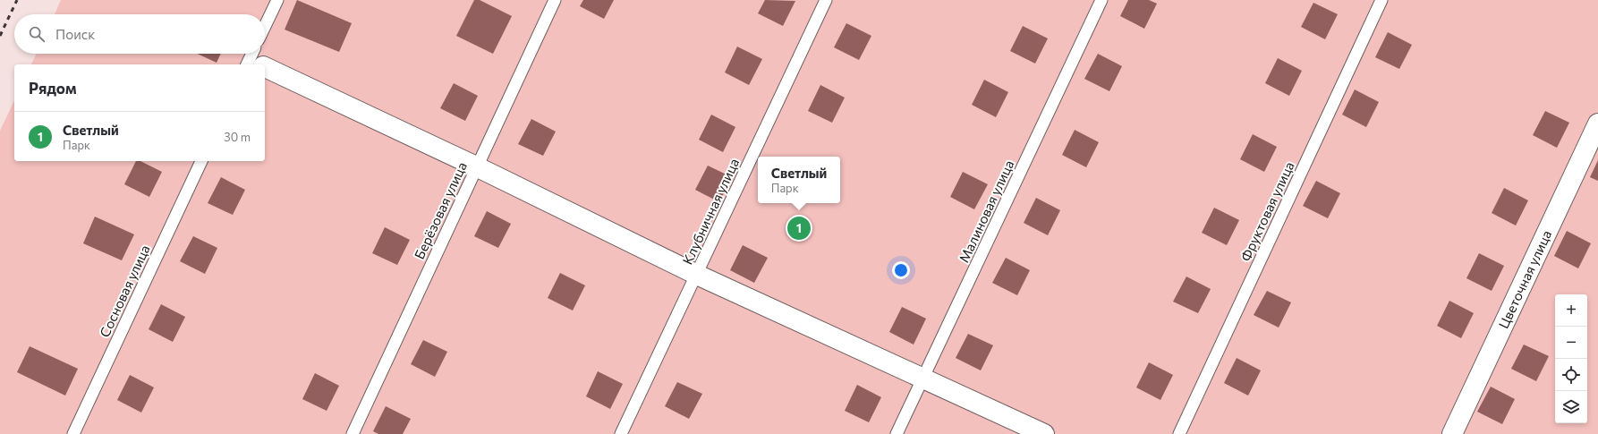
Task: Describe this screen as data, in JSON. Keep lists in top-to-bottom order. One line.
{"streets":{"street":["Цветочная улица"],"lane":["Берёзовая улица","Клубничная улица","Малиновая улица","Фруктовая улица","Сосновая улица"]},"page":{"search":"Поиск","heading":"Рядом","list":[{"mark":"1","name":"Светлый","note":"Парк","value":"30 m"}],"popup":["Светлый","Парк"],"pins":"1","map_buttons":["+","−"]}}
